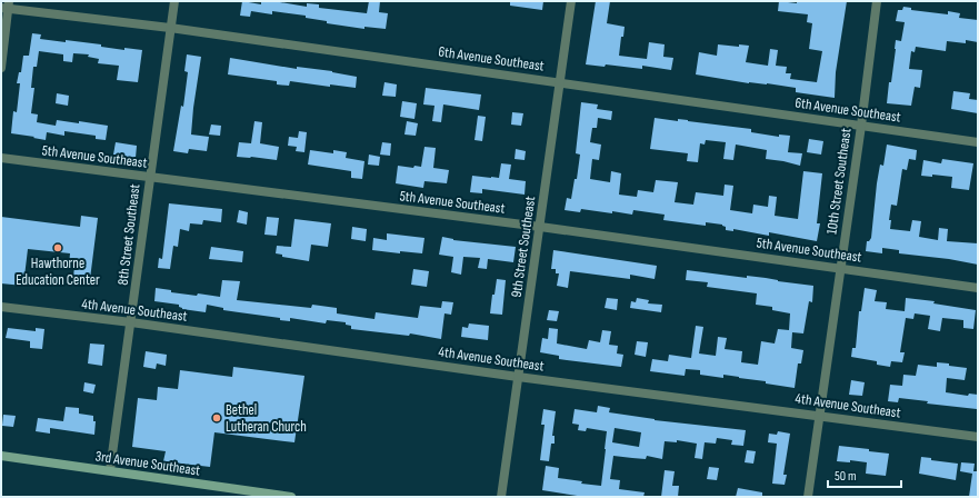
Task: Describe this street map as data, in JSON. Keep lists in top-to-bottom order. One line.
{"streets":{"main road":["3rd Avenue Southeast"],"street":["6th Avenue Southeast","5th Avenue Southeast","10th Street Southeast","8th Street Southeast","9th Street Southeast","4th Avenue Southeast"]},"crossings":[["6th Avenue Southeast","10th Street Southeast"],["6th Avenue Southeast","8th Street Southeast"],["6th Avenue Southeast","9th Street Southeast"],["5th Avenue Southeast","10th Street Southeast"],["5th Avenue Southeast","8th Street Southeast"],["5th Avenue Southeast","9th Street Southeast"],["10th Street Southeast","4th Avenue Southeast"],["8th Street Southeast","4th Avenue Southeast"],["8th Street Southeast","3rd Avenue Southeast"],["9th Street Southeast","4th Avenue Southeast"]],"places":["Hawthorne Education Center","Bethel Lutheran Church"],"scale_bar":"50 m"}
